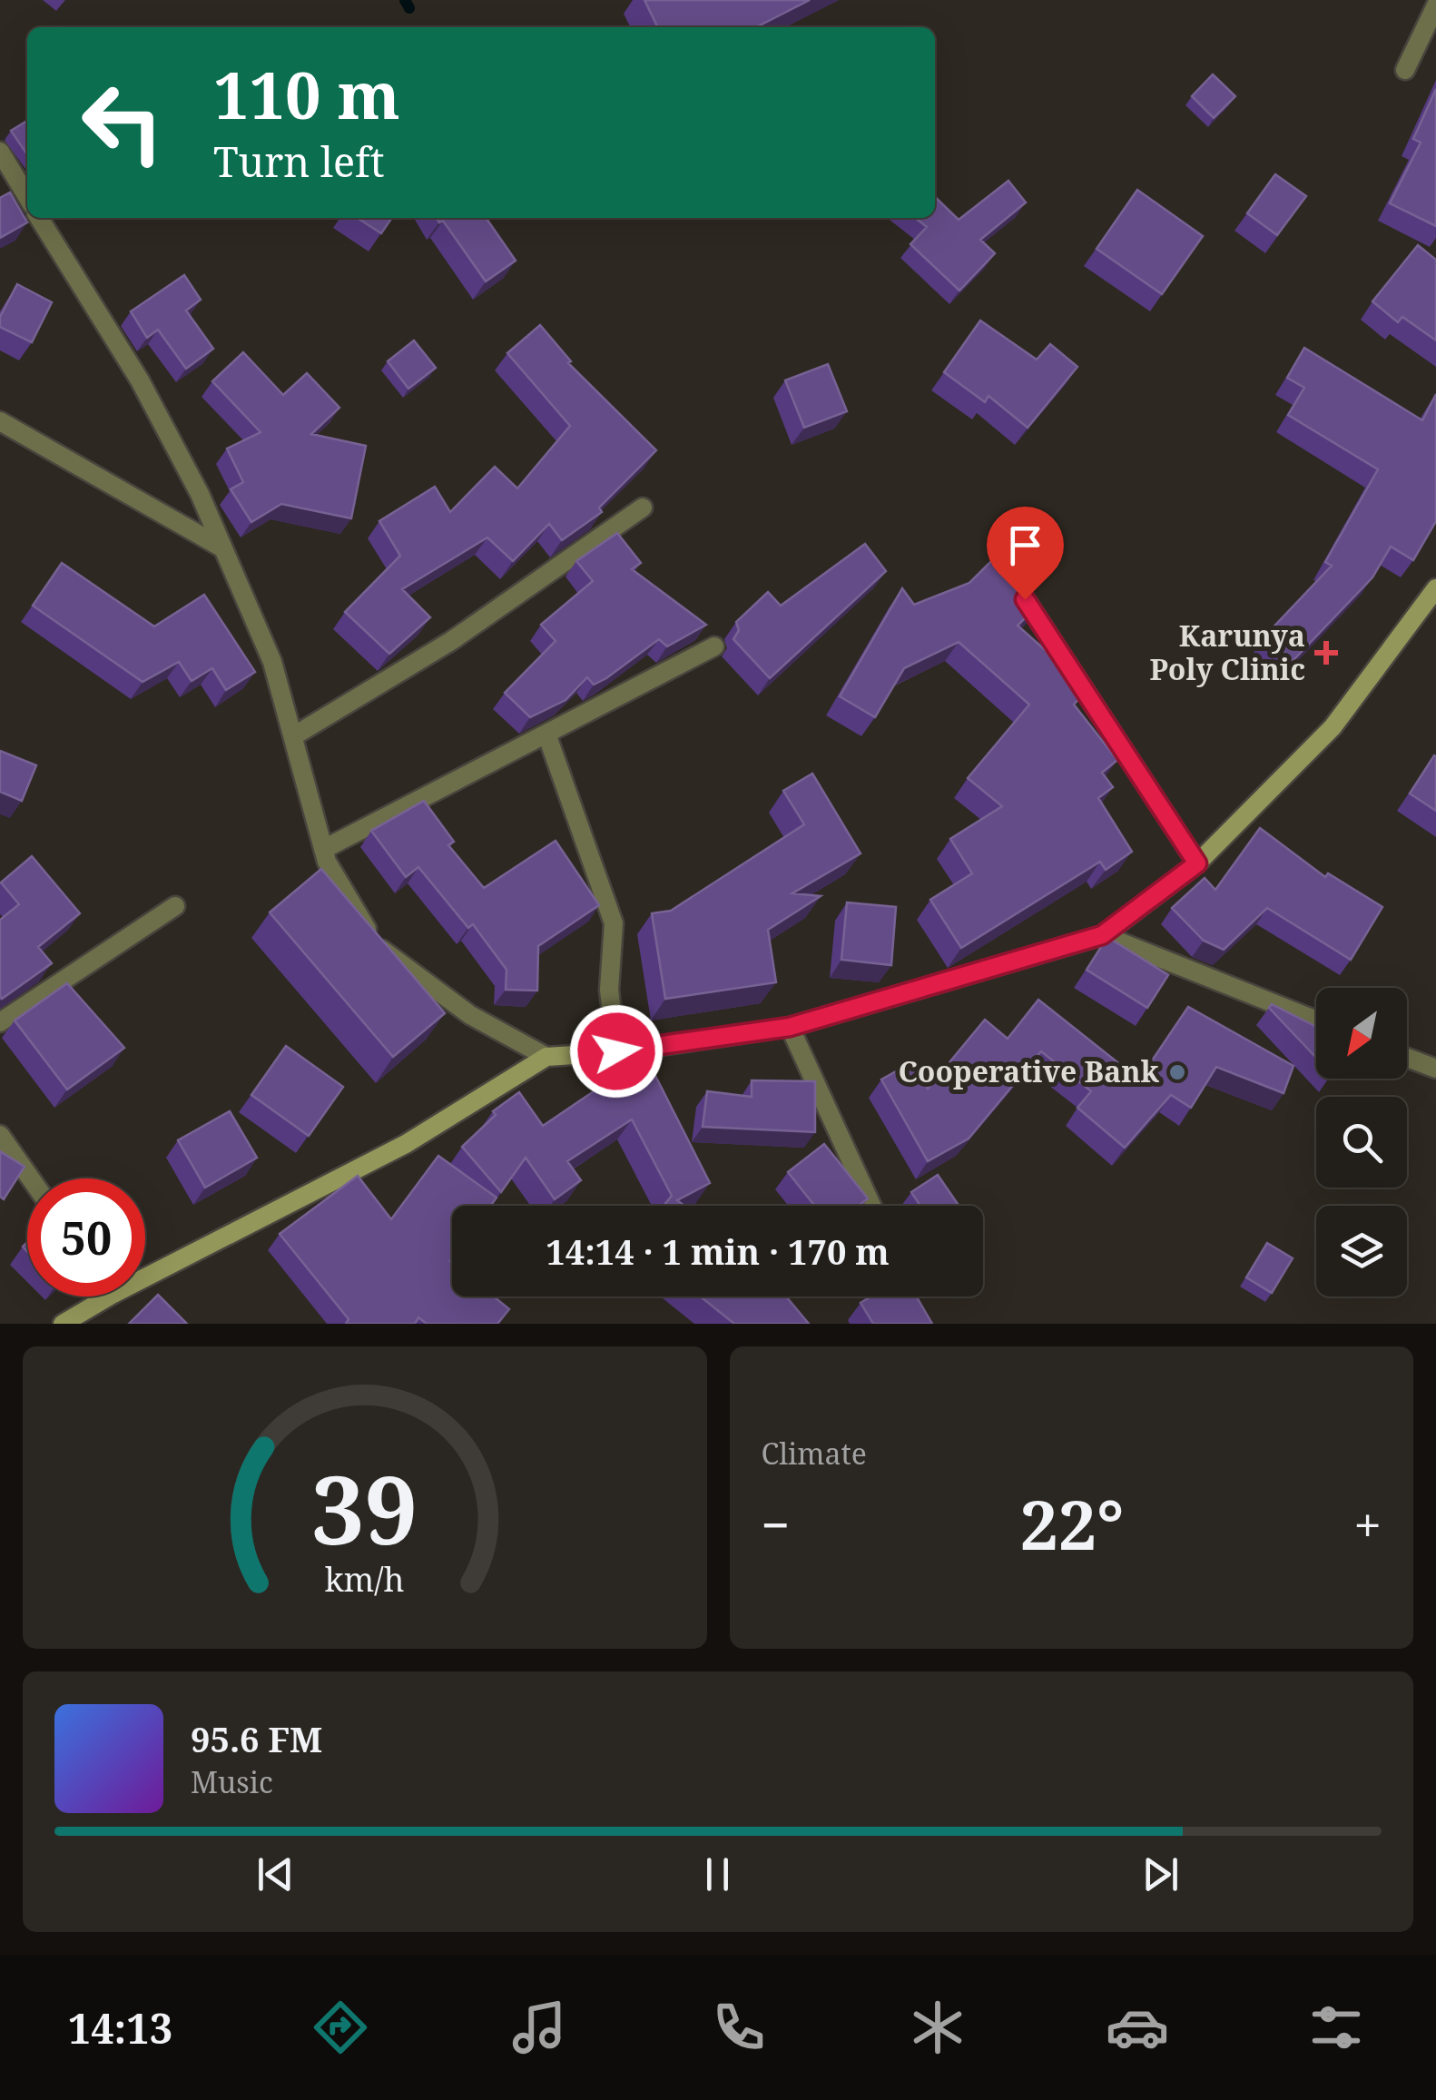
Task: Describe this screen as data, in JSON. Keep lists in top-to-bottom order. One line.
{"places":{"health":["Karunya Poly Clinic"],"other":["Cooperative Bank"]},"north":"bottom left","page":{"turn":["110 m","Turn left"],"limit":"50","trip":"14:14 · 1 min · 170 m","tile":"Climate","heat":["−","22°","+"],"song":["95.6 FM","Music"],"tabs":"14:13","gauge":["39","km/h"]}}
